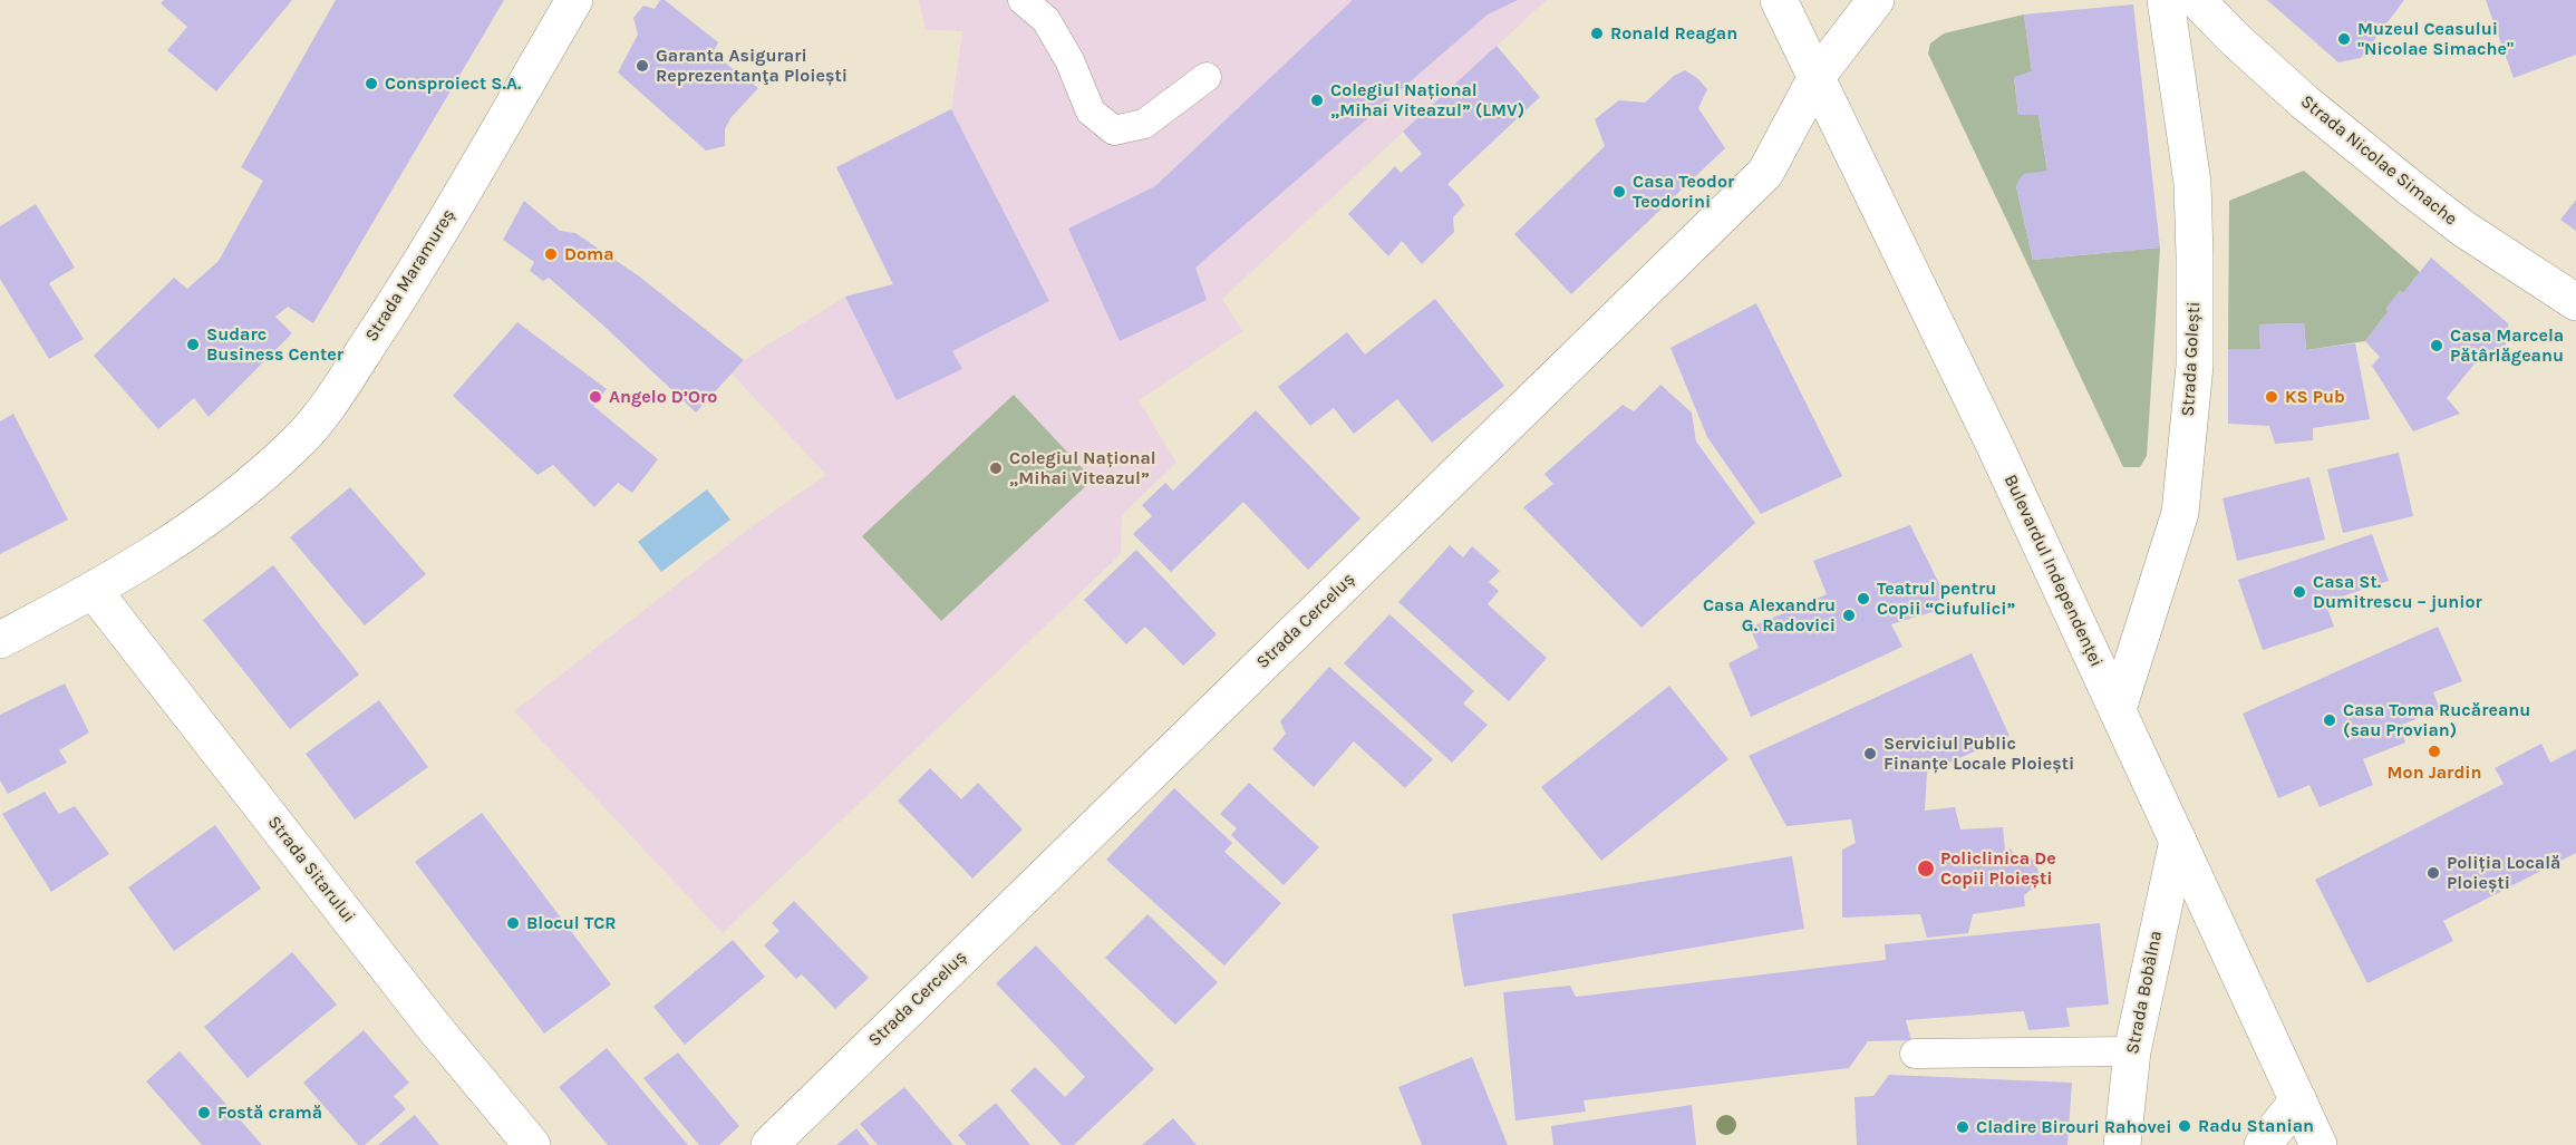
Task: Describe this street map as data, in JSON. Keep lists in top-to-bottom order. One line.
{"streets":{"street":["Strada Nicolae Simache","Strada Maramureș","Strada Golești","Bulevardul Independenței","Strada Cerceluș","Strada Sitarului","Strada Bobâlna"]},"crossings":[["Strada Maramureș","Strada Sitarului"],["Strada Golești","Bulevardul Independenței"],["Bulevardul Independenței","Strada Cerceluș"],["Bulevardul Independenței","Strada Bobâlna"]],"places":["Ronald Reagan","Muzeul Ceasului \"Nicolae Simache\"","Garanta Asigurari Reprezentanţa Ploiești","Consproiect S.A.","Colegiul Național „Mihai Viteazul” (LMV)","Casa Teodor Teodorini","Doma","Sudarc Business Center","Casa Marcela Pătârlăgeanu","Angelo D’Oro","KS Pub","Colegiul Național „Mihai Viteazul”","Casa St. Dumitrescu – junior","Teatrul pentru Copii “Ciufulici”","Casa Alexandru G. Radovici","Casa Toma Rucăreanu (sau Provian)","Mon Jardin","Serviciul Public Finanțe Locale Ploiești","Policlinica De Copii Ploiești","Poliția Locală Ploiești","Blocul TCR","Fostă cramă","Radu Stanian","Cladire Birouri Rahovei"]}
